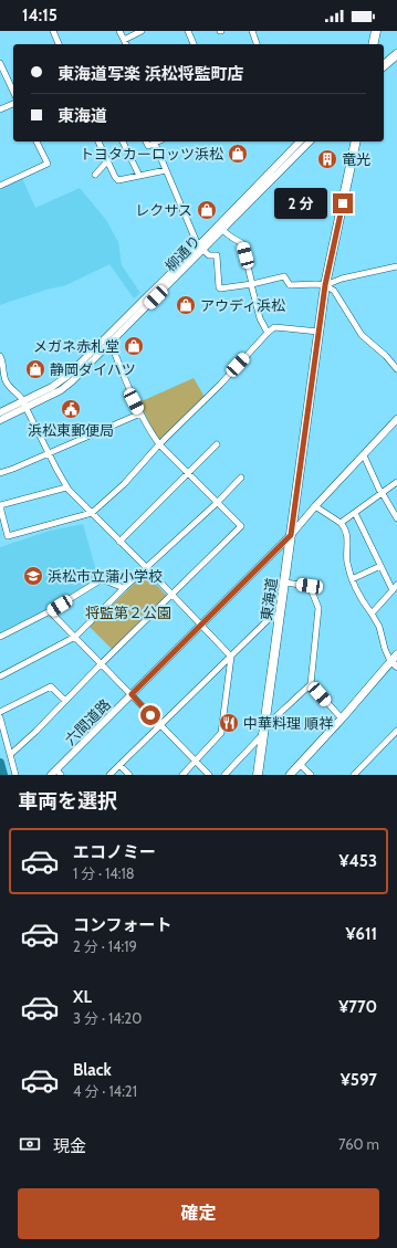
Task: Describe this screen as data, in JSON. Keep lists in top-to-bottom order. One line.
{"streets":{"main road":["東海道"],"street":["柳通り","六間道路"]},"crossings":[["東海道","六間道路"]],"parks":["将監第２公園"],"places":{"shop":["トヨタカーロッツ浜松","レクサス","アウディ浜松","メガネ赤札堂","静岡ダイハツ"],"building":["竜光"],"public building":["浜松東郵便局"],"school or university":["浜松市立蒲小学校"],"restaurant":["中華料理 順祥"]},"page":{"status":"14:15","banner":["東海道写楽 浜松将監町店","東海道"],"bubble":"2 分","heading":"車両を選択","list":[{"name":"エコノミー","note":"1 分 · 14:18","value":"¥453"},{"name":"コンフォート","note":"2 分 · 14:19","value":"¥611"},{"name":"XL","note":"3 分 · 14:20","value":"¥770"},{"name":"Black","note":"4 分 · 14:21","value":"¥597"}],"pay":["現金","760 m"],"buttons":"確定"}}
